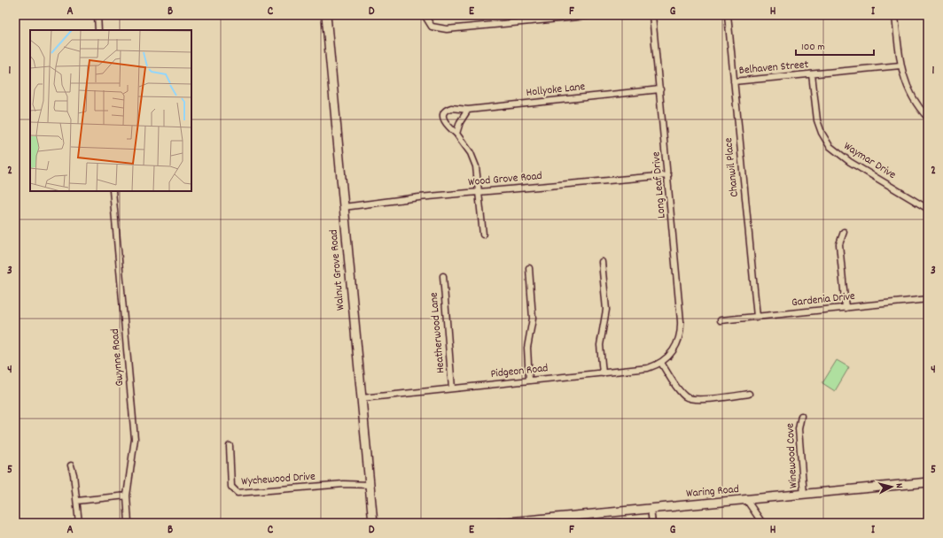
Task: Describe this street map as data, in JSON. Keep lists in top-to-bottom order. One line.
{"streets":{"main road":["Walnut Grove Road","Waring Road"],"street":["Belhaven Street","Hollyoke Lane","Waymar Drive","Chanwil Place","Wood Grove Road","Long Leaf Drive","Gardenia Drive","Heatherwood Lane","Gwynne Road","Pidgeon Road","Winewood Cove","Wychewood Drive"]},"crossings":[["Belhaven Street","Waymar Drive"],["Belhaven Street","Chanwil Place"],["Hollyoke Lane","Long Leaf Drive"],["Chanwil Place","Gardenia Drive"],["Wood Grove Road","Long Leaf Drive"],["Wood Grove Road","Walnut Grove Road"],["Long Leaf Drive","Pidgeon Road"],["Walnut Grove Road","Pidgeon Road"],["Walnut Grove Road","Wychewood Drive"],["Heatherwood Lane","Pidgeon Road"],["Winewood Cove","Waring Road"]],"scale_bar":"100 m","north":"right","grid":{"columns":["A","B","C","D","E","F","G","H","I"],"rows":["1","2","3","4","5"]}}
